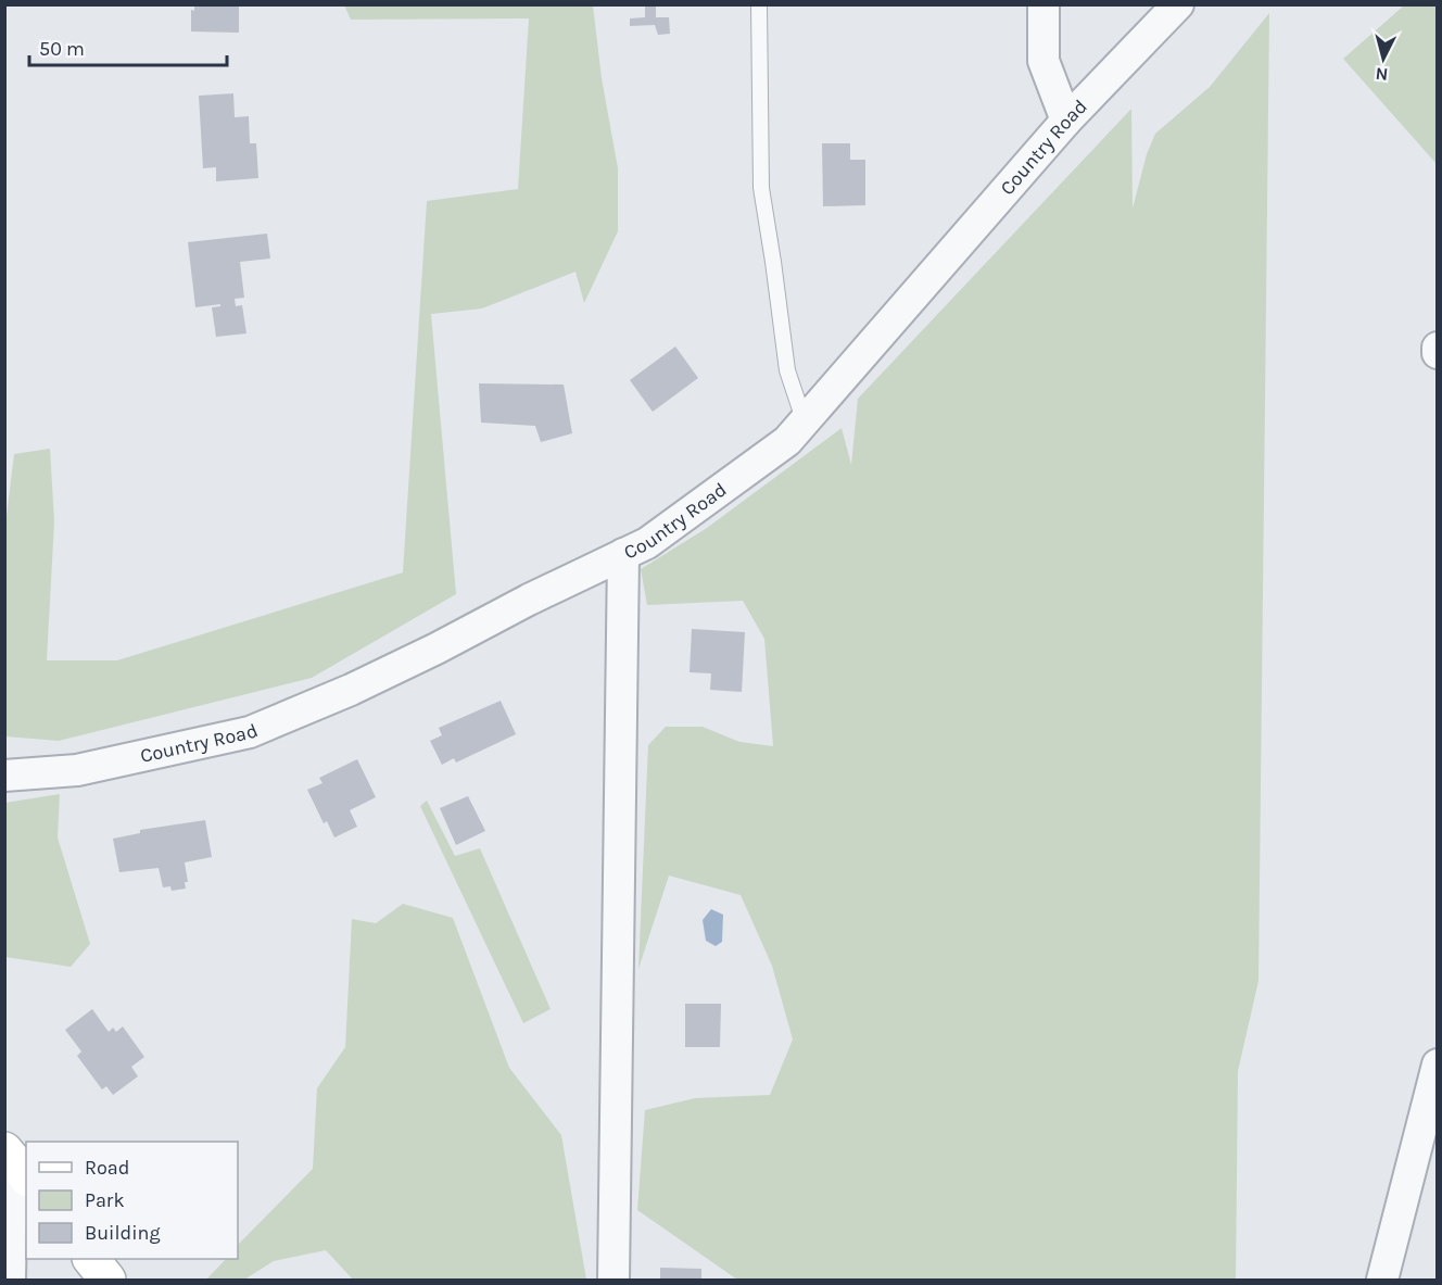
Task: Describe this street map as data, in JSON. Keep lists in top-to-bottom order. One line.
{"streets":{"street":["Country Road"]},"legend":["Road","Park","Building"],"scale_bar":"50 m","north":"bottom"}
